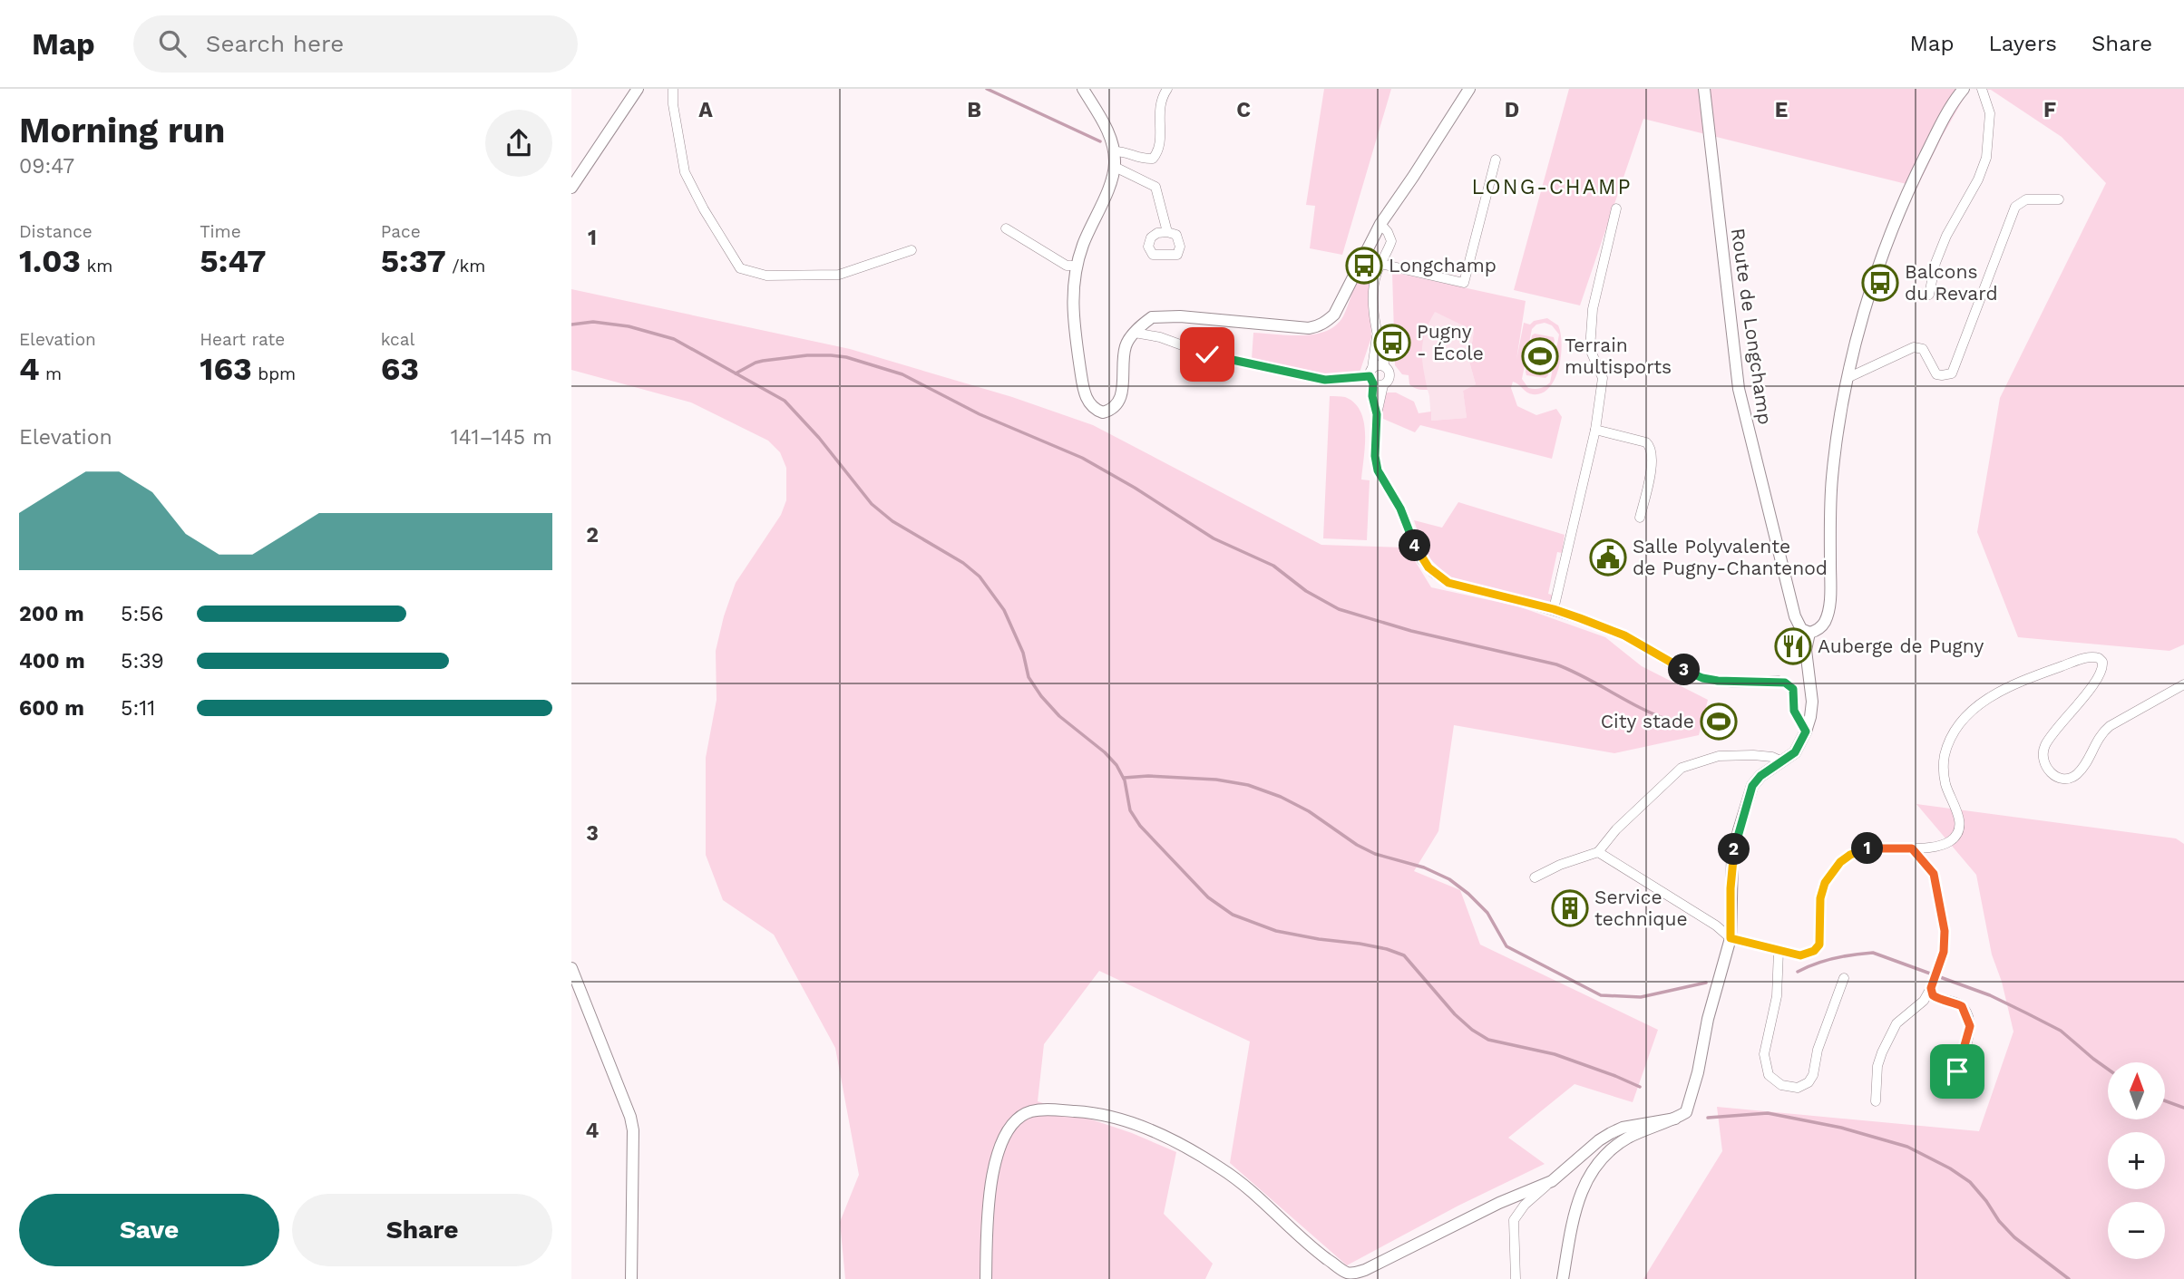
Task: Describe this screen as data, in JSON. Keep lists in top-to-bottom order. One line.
{"streets":{"street":["Route de Longchamp"]},"districts":["LONG-CHAMP"],"places":{"bus stop":["Longchamp","Balcons du Revard","Pugny - École"],"sports":["Terrain multisports","City stade"],"public building":["Salle Polyvalente de Pugny-Chantenod"],"restaurant":["Auberge de Pugny"],"building":["Service technique"]},"north":"top","page":{"header":"Map","search":"Search here","nav":["Map","Layers","Share"],"heading":["Morning run","09:47"],"stats":[["Distance","1.03 km"],["Time","5:47"],["Pace","5:37 /km"],["Elevation","4 m"],["Heart rate","163 bpm"],["kcal","63"]],"chart":["Elevation","141–145 m"],"pins":["4","3","1","2"],"list":[{"name":"200 m","note":"5:56"},{"name":"400 m","note":"5:39"},{"name":"600 m","note":"5:11"}],"map_buttons":["+","−"],"buttons":["Save","Share"]},"grid":{"columns":["A","B","C","D","E","F"],"rows":["1","2","3","4"]}}
